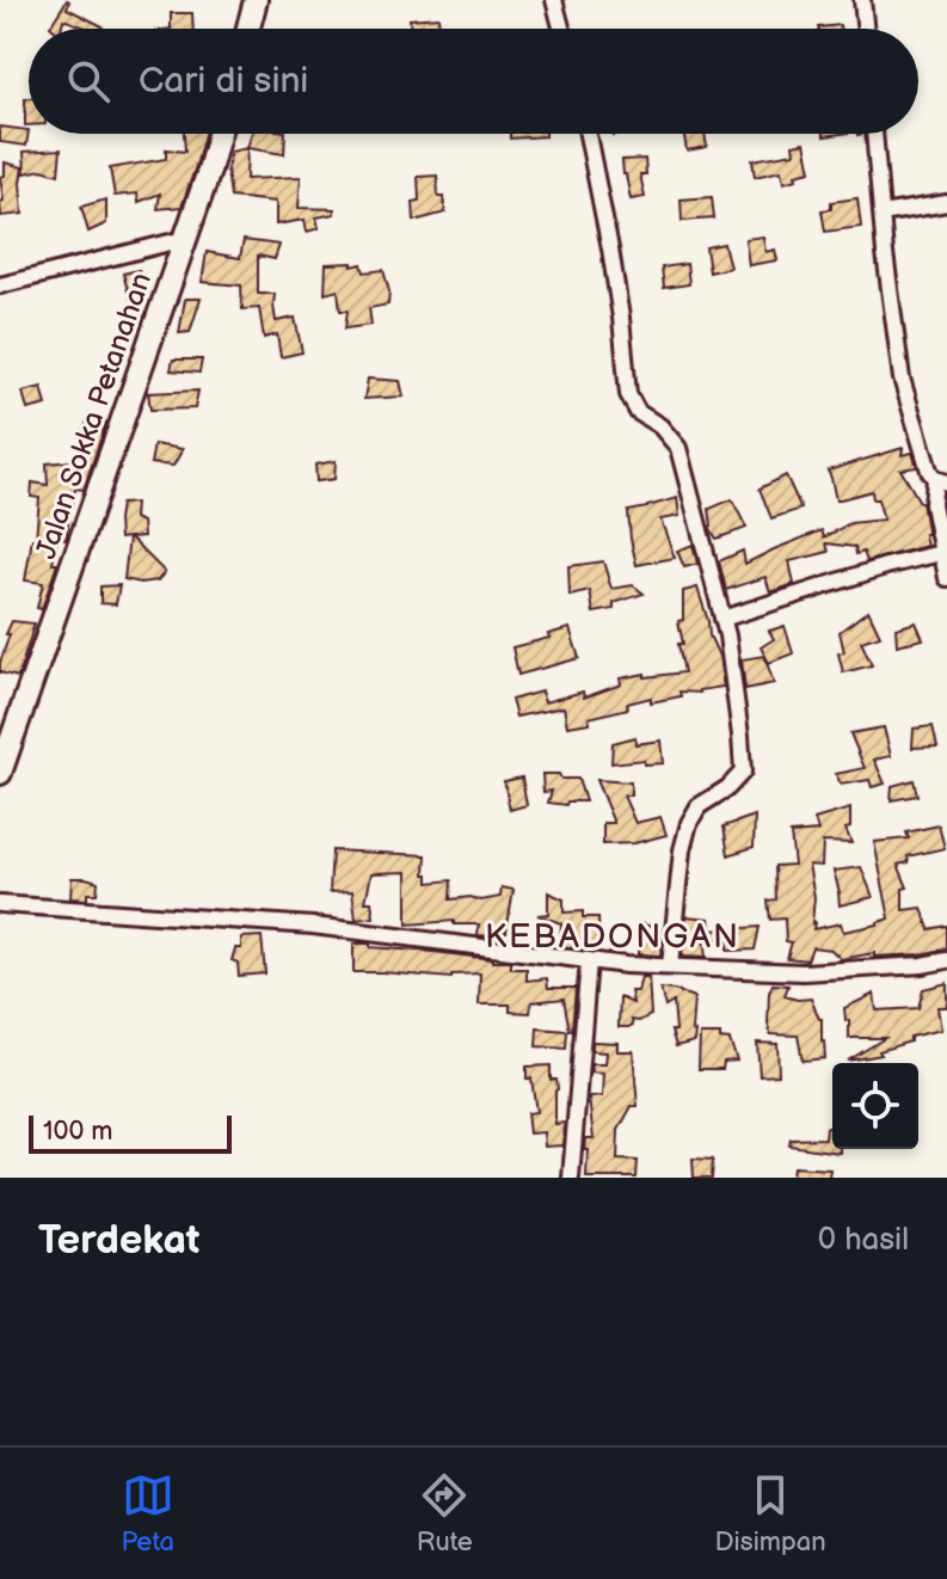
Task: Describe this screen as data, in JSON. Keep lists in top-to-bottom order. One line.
{"streets":{"main road":["Jalan Sokka Petanahan"]},"districts":["KEBADONGAN"],"scale_bar":"100 m","page":{"search":"Cari di sini","scale":"100 m","heading":["Terdekat","0 hasil"],"nav":["Peta","Rute","Disimpan"]}}
